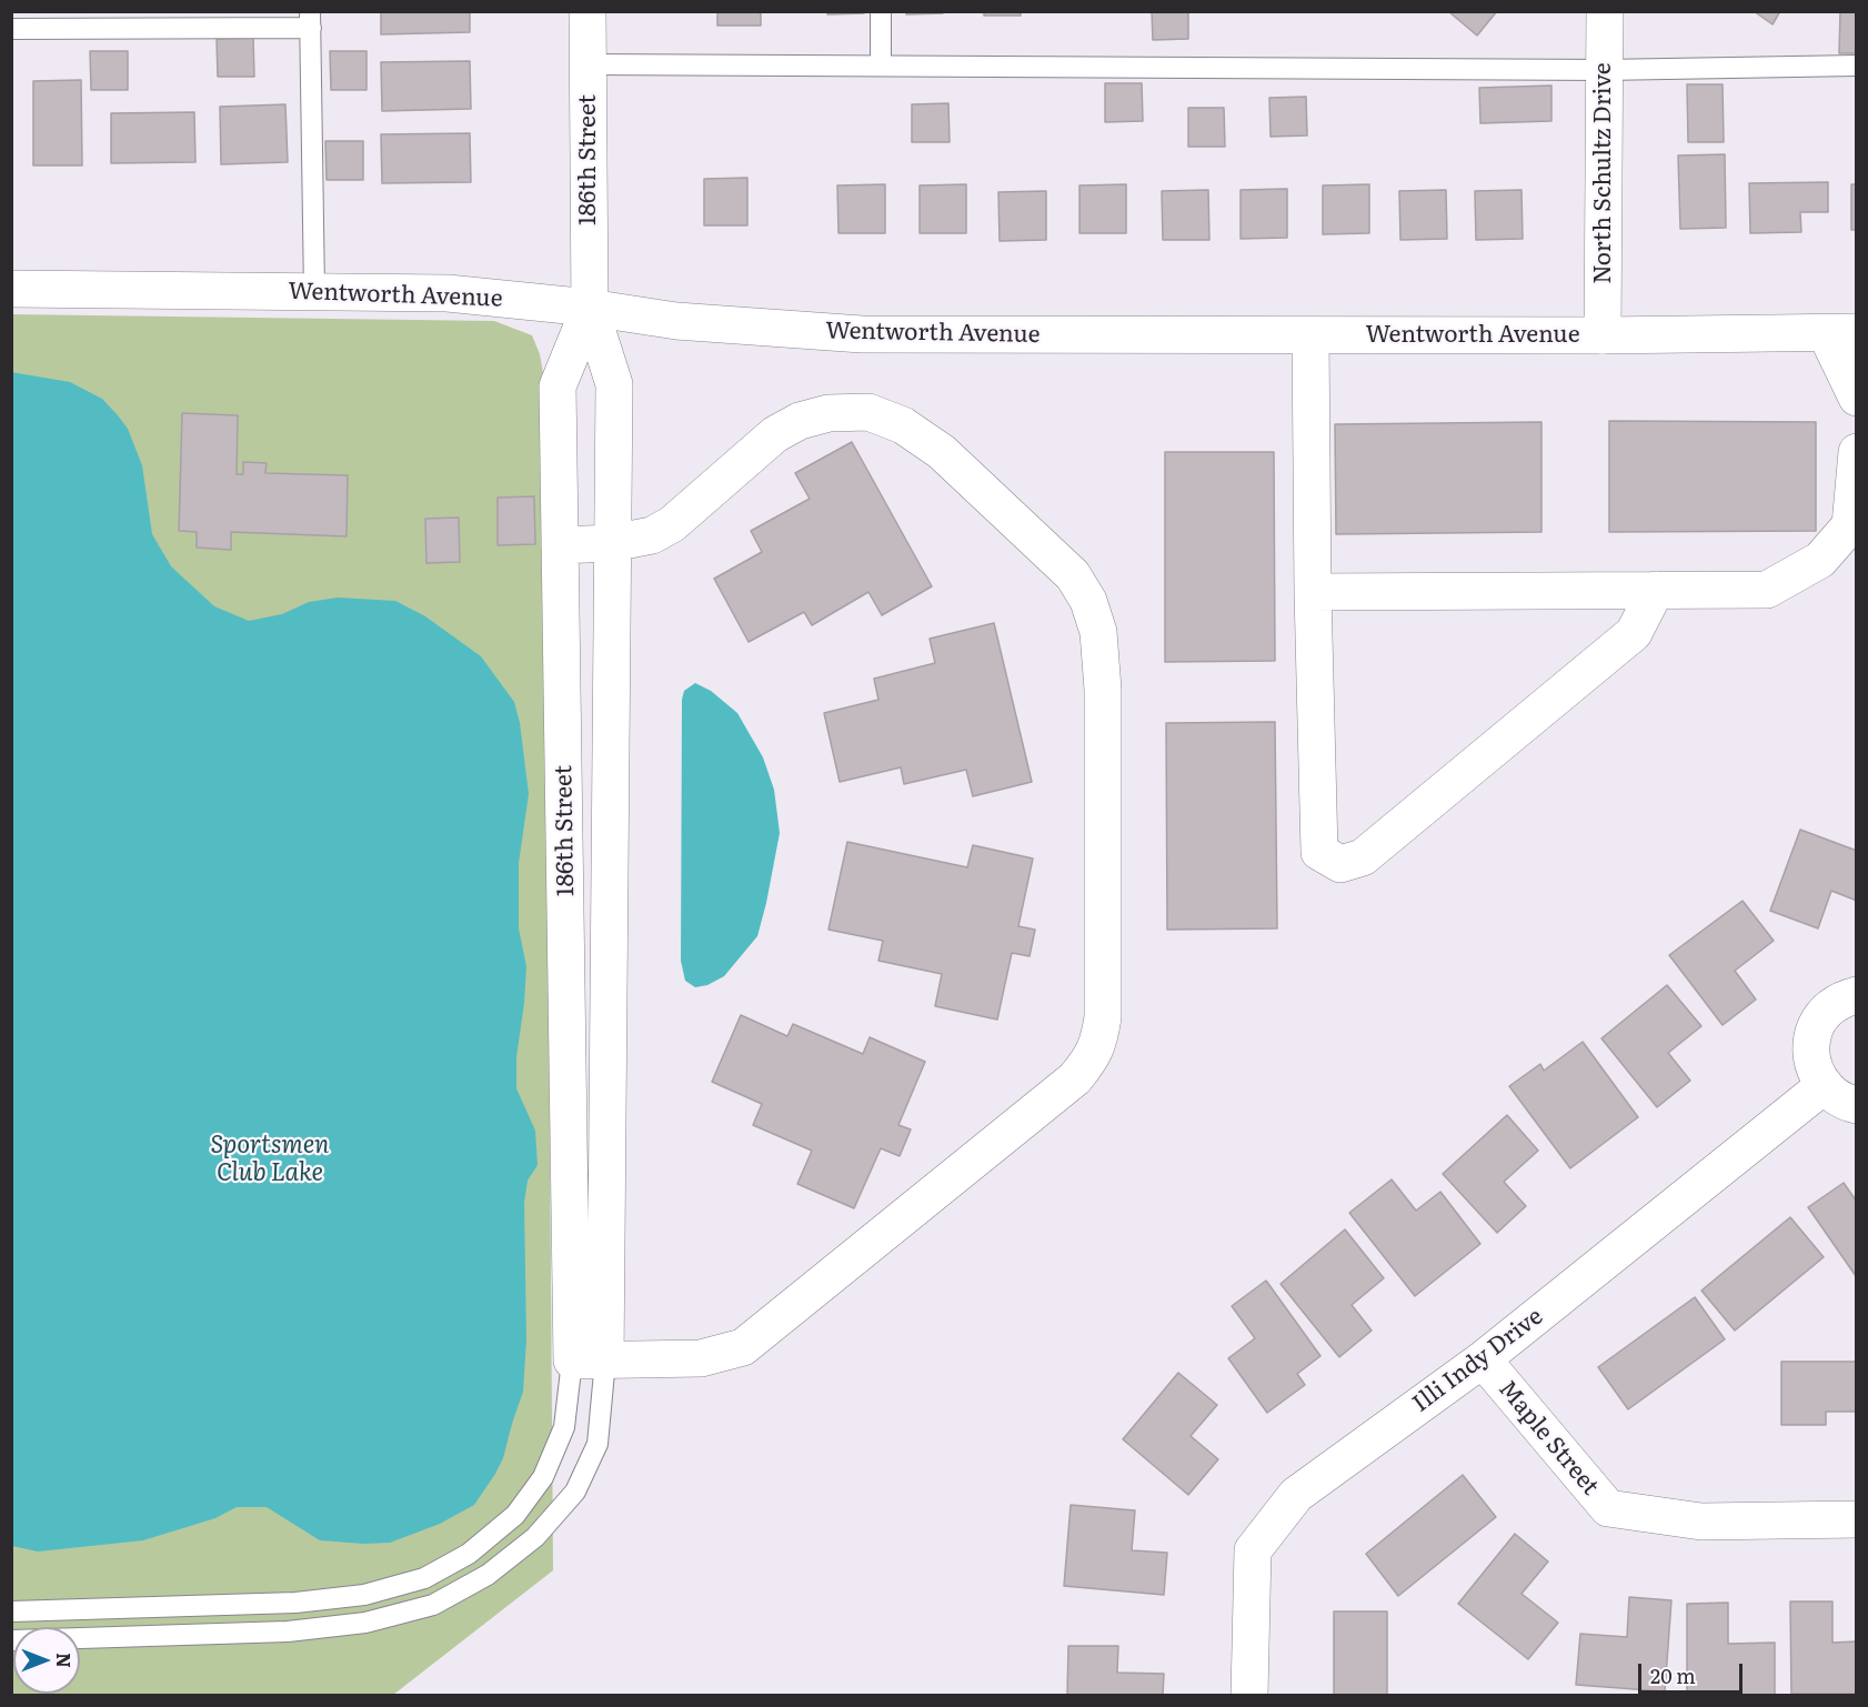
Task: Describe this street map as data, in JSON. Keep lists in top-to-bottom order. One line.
{"streets":{"street":["186th Street","North Schultz Drive","Wentworth Avenue","Illi Indy Drive","Maple Street"]},"crossings":[["186th Street","Wentworth Avenue"],["North Schultz Drive","Wentworth Avenue"],["Illi Indy Drive","Maple Street"]],"water":["Sportsmen Club Lake"],"scale_bar":"20 m","north":"right"}
